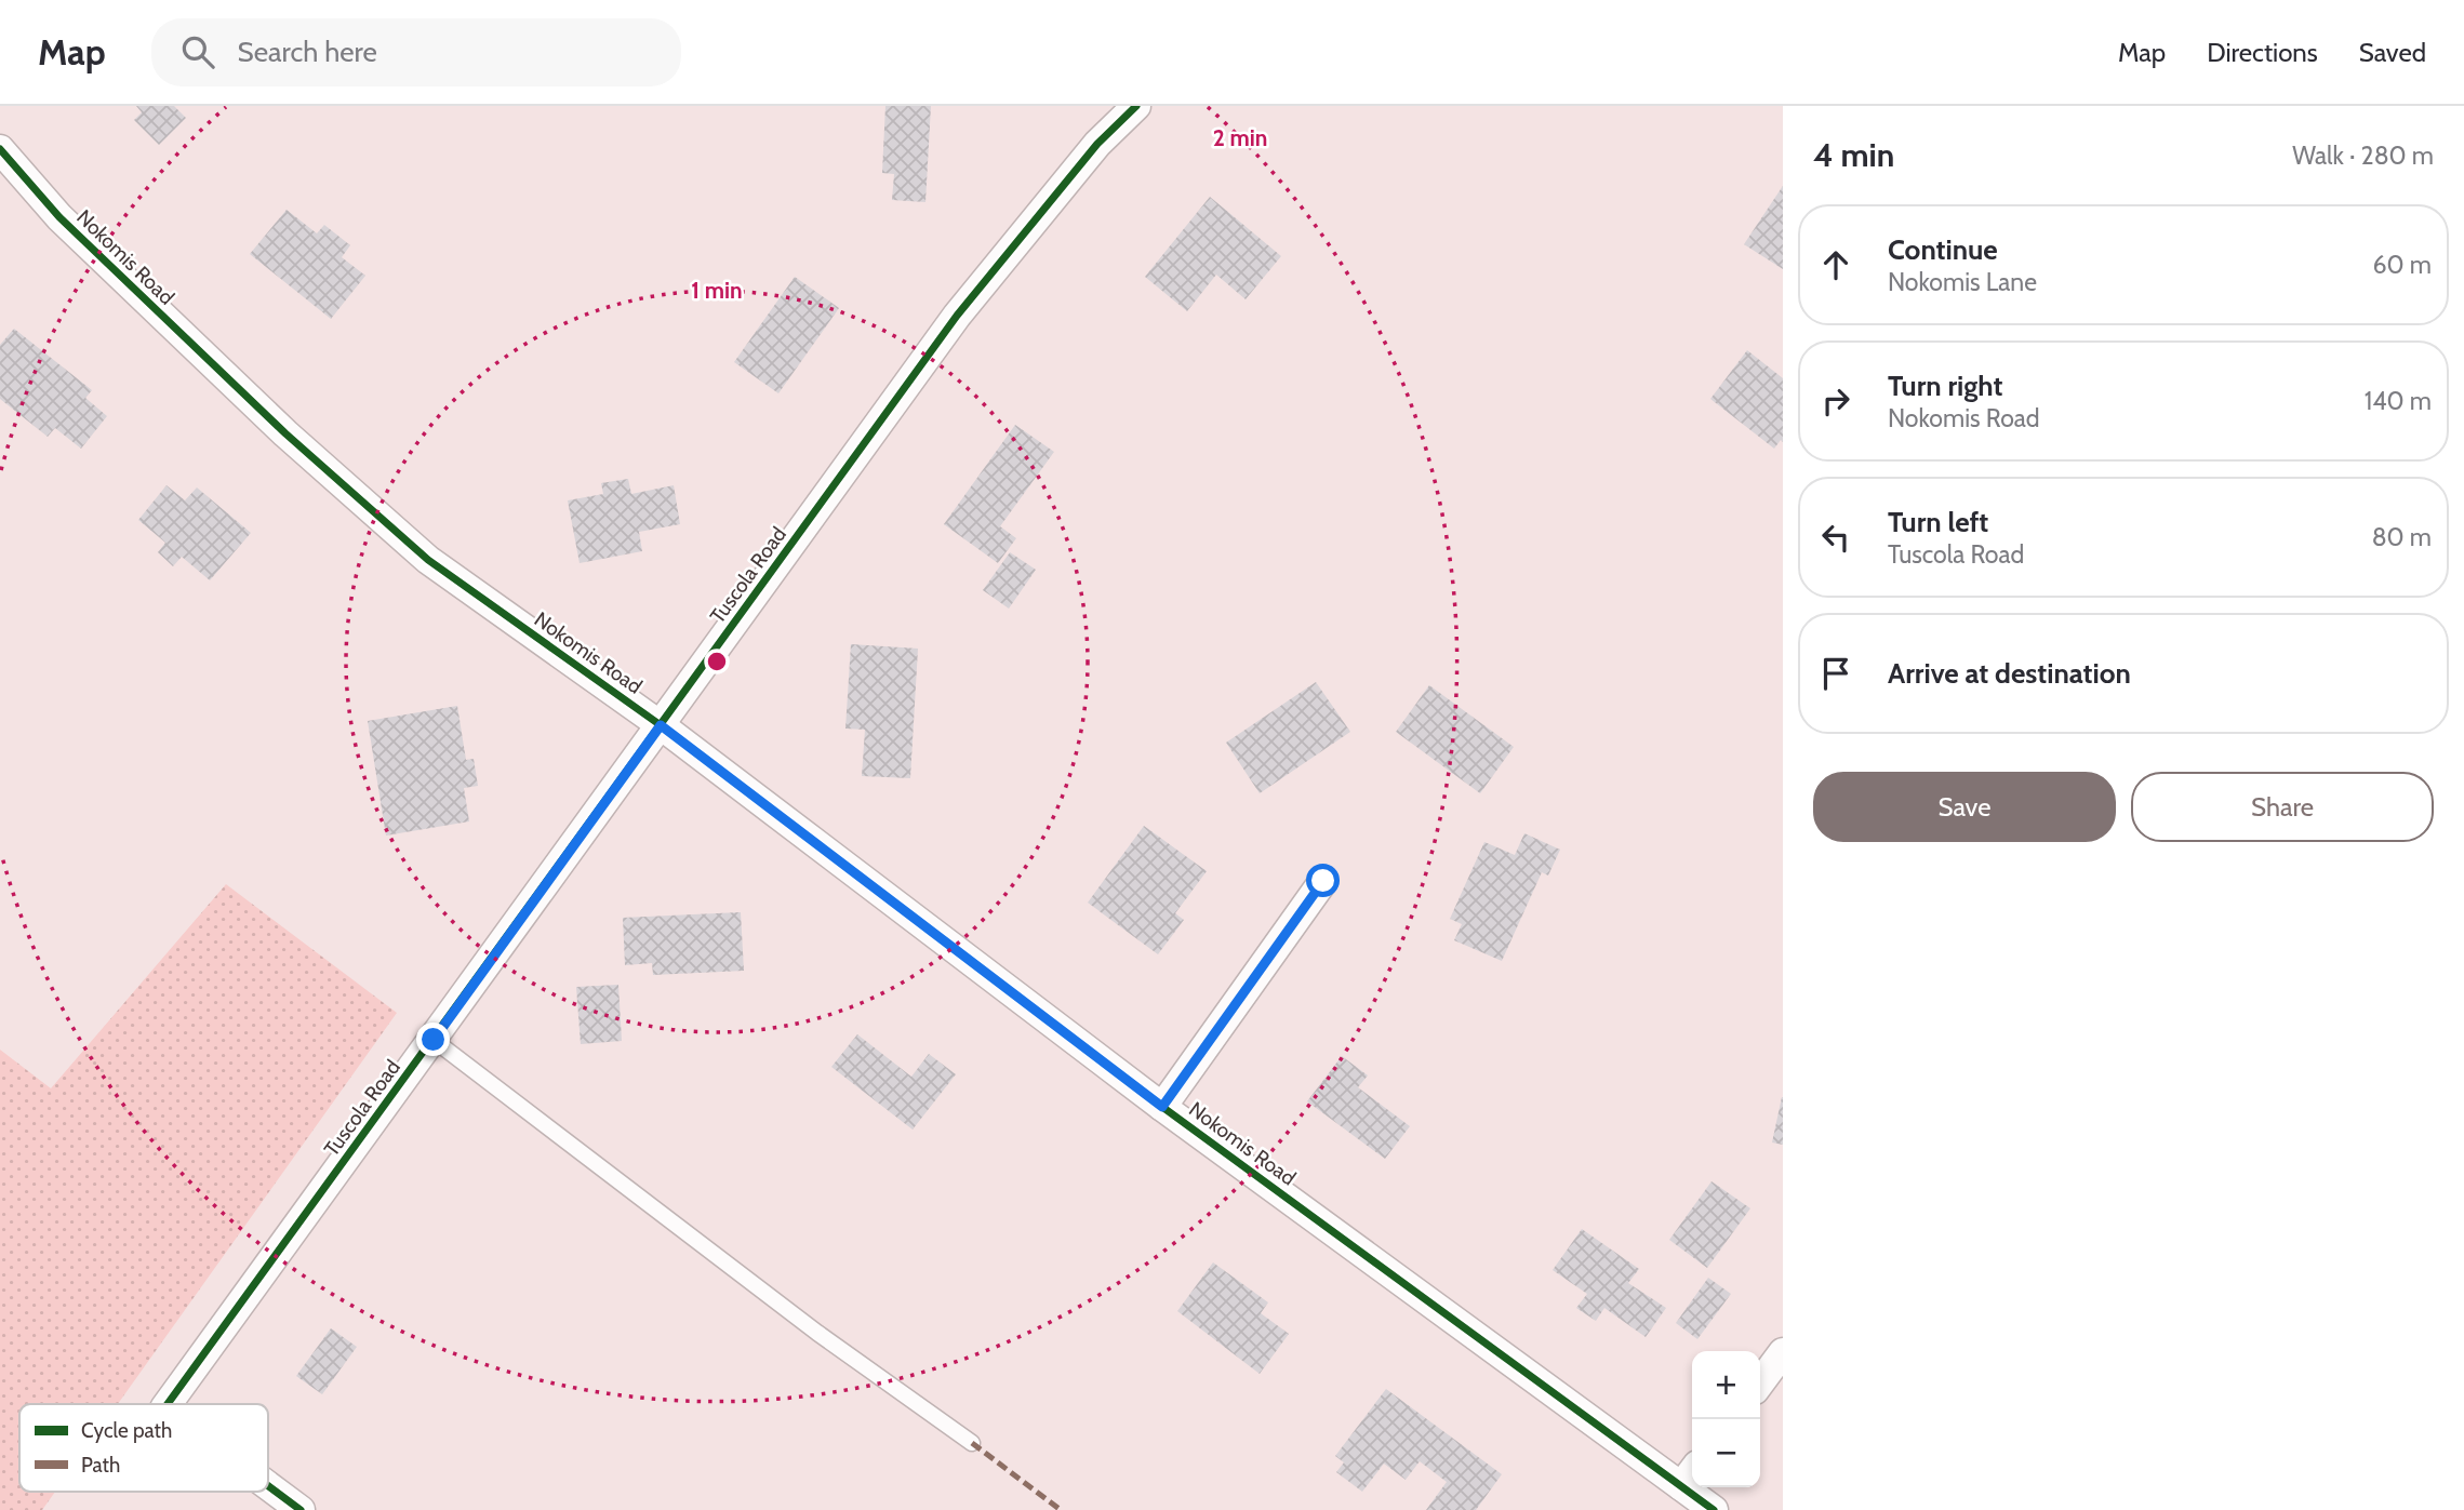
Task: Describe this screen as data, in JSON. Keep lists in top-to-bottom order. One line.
{"streets":{"street":["Nokomis Road","Tuscola Road"]},"crossings":[["Nokomis Road","Tuscola Road"]],"legend":["Cycle path","Path"],"page":{"header":"Map","search":"Search here","nav":["Map","Directions","Saved"],"heading":["4 min","Walk · 280 m"],"list":[["Continue","Nokomis Lane","60 m"],["Turn right","Nokomis Road","140 m"],["Turn left","Tuscola Road","80 m"],"Arrive at destination"],"buttons":["Save","Share"],"map_buttons":["+","−"]},"rings":["2 min","1 min"]}
